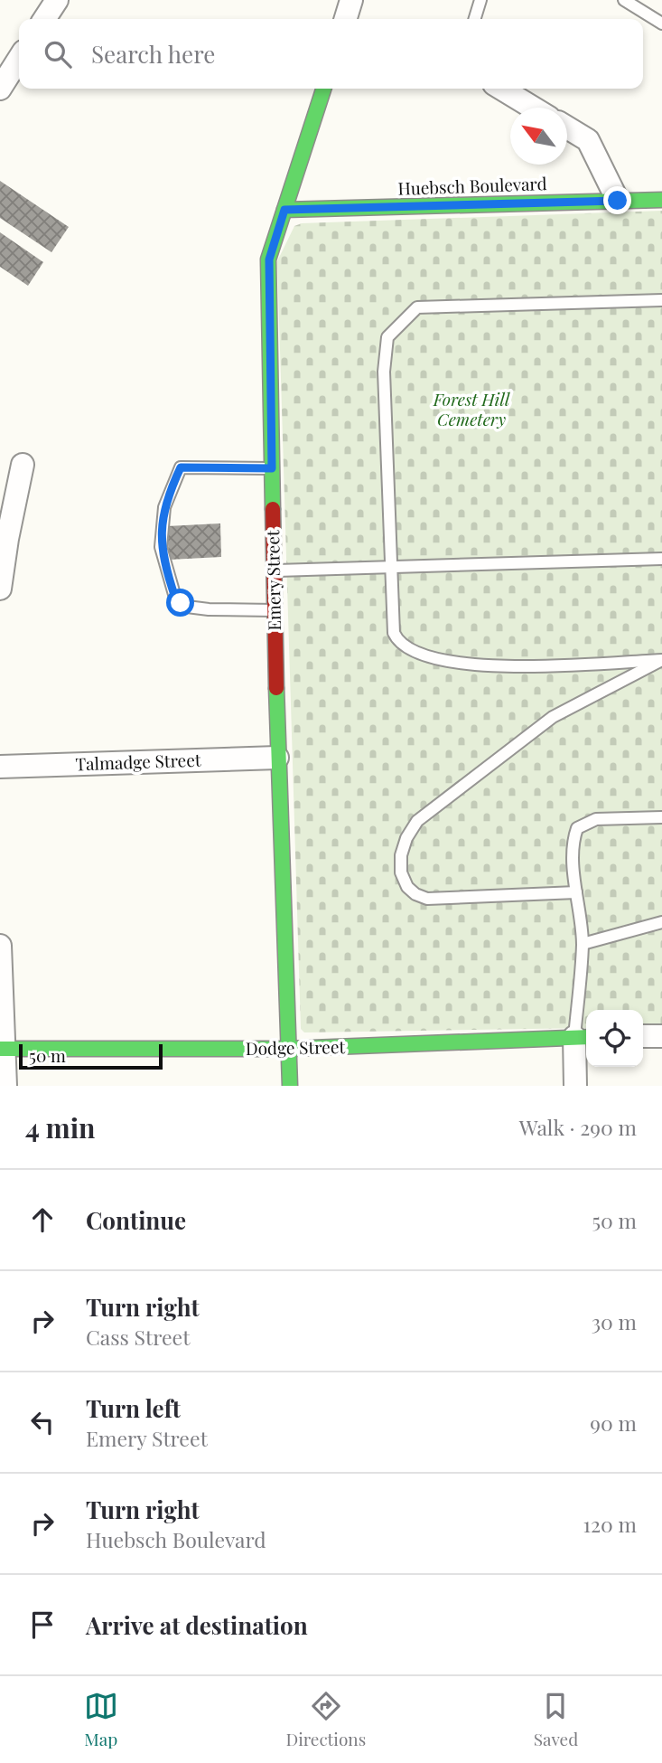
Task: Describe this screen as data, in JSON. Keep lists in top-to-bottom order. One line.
{"streets":{"street":["Huebsch Boulevard","Emery Street","Talmadge Street","Dodge Street"]},"crossings":[["Huebsch Boulevard","Emery Street"],["Emery Street","Talmadge Street"],["Emery Street","Dodge Street"]],"parks":["Forest Hill Cemetery"],"scale_bar":"50 m","north":"top left","page":{"search":"Search here","scale":"50 m","heading":["4 min","Walk · 290 m"],"list":[["Continue","50 m"],["Turn right","Cass Street","30 m"],["Turn left","Emery Street","90 m"],["Turn right","Huebsch Boulevard","120 m"],"Arrive at destination"],"nav":["Map","Directions","Saved"]}}
